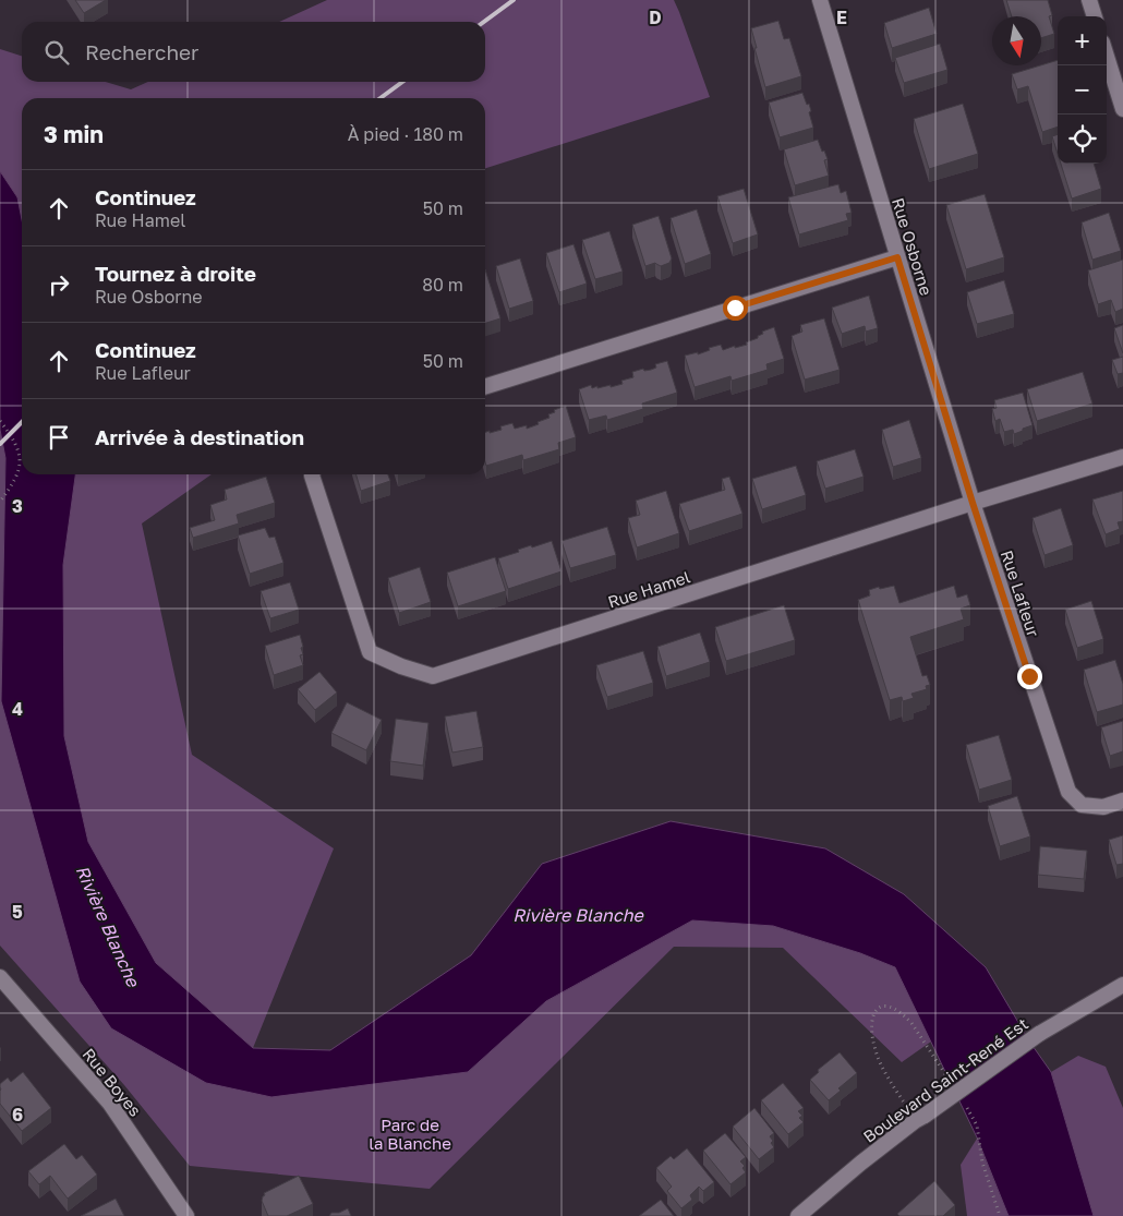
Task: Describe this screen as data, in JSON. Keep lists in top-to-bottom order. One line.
{"streets":{"street":["Rue Osborne","Rue Hamel","Rue Lafleur","Boulevard Saint-René Est","Rue Boyes"]},"crossings":[["Rue Osborne","Rue Hamel"],["Rue Osborne","Rue Lafleur"],["Rue Hamel","Rue Lafleur"]],"water":["Rivière Blanche"],"parks":["Parc de la Blanche"],"north":"bottom","page":{"map_buttons":["+","−"],"search":"Rechercher","heading":["3 min","À pied · 180 m"],"list":[["Continuez","Rue Hamel","50 m"],["Tournez à droite","Rue Osborne","80 m"],["Continuez","Rue Lafleur","50 m"],"Arrivée à destination"]},"grid":{"columns":["D","E"],"rows":["3","4","5","6"]}}
